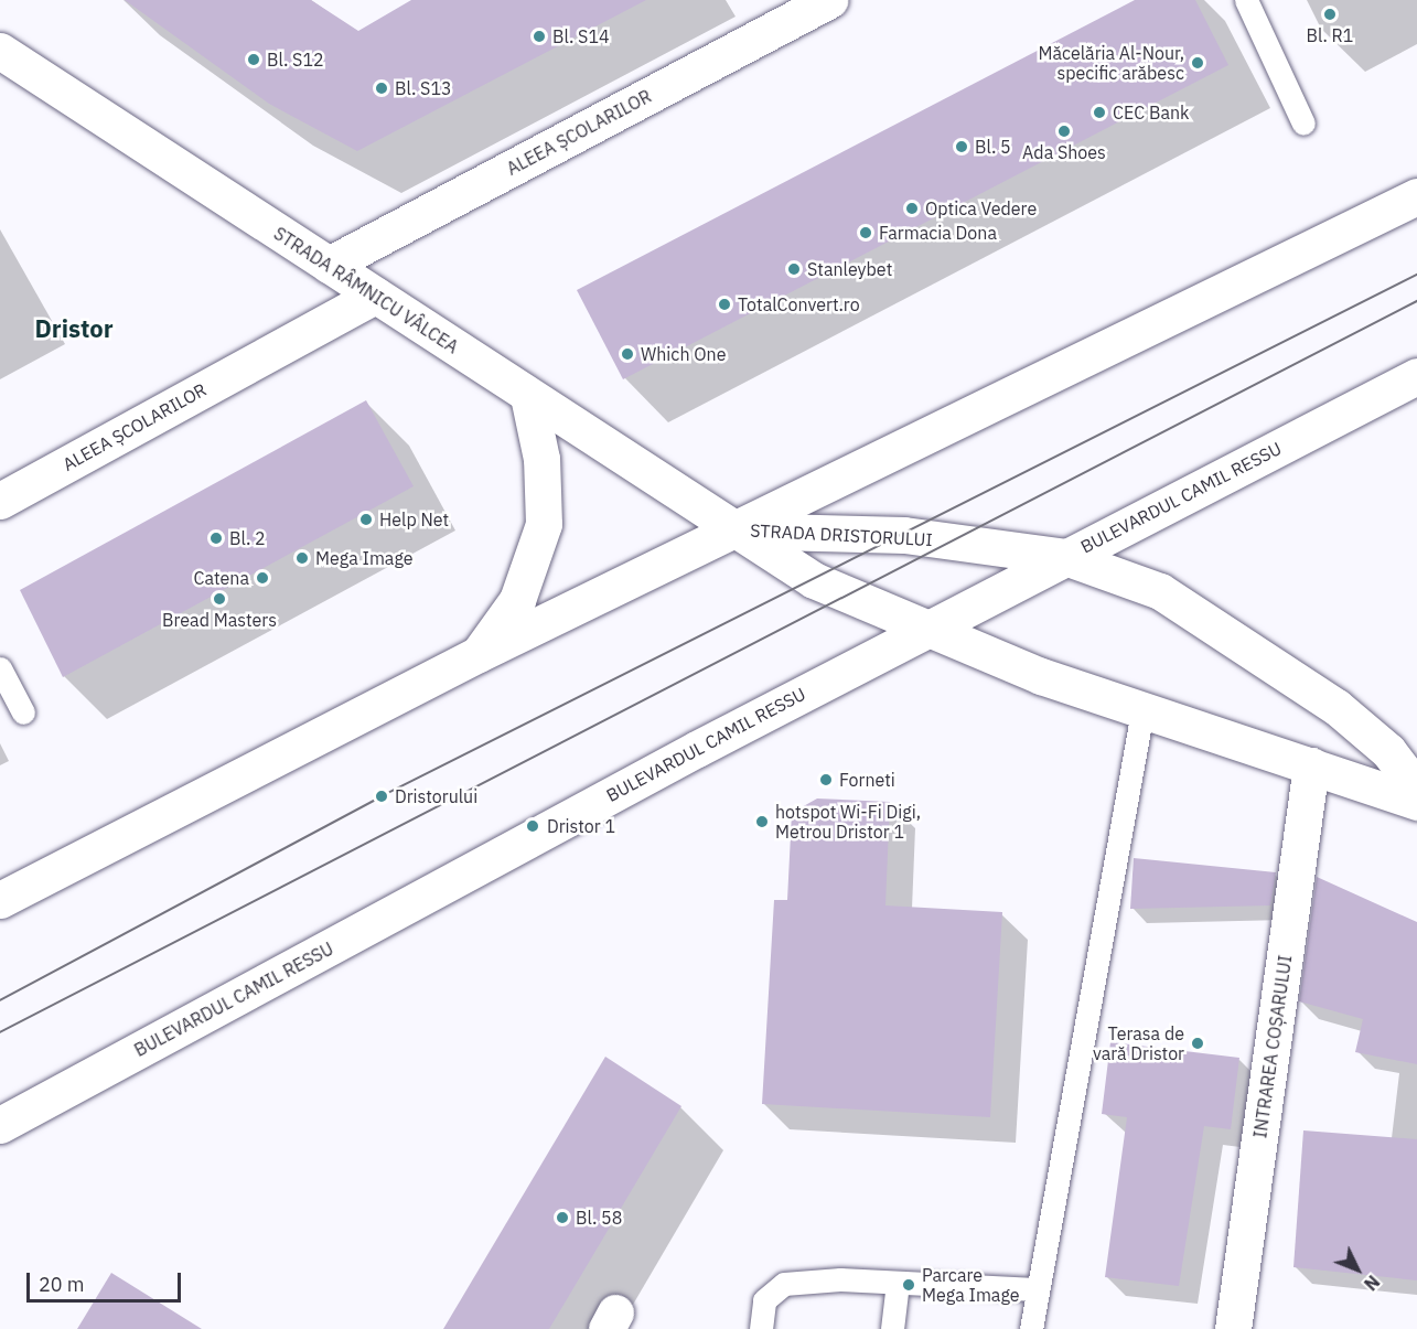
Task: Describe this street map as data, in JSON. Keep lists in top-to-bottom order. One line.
{"streets":{"street":["ALEEA ȘCOLARILOR","STRADA RÂMNICU VÂLCEA","BULEVARDUL CAMIL RESSU","STRADA DRISTORULUI","INTRAREA COȘARULUI"]},"crossings":[["ALEEA ȘCOLARILOR","STRADA RÂMNICU VÂLCEA"],["STRADA RÂMNICU VÂLCEA","STRADA DRISTORULUI"],["BULEVARDUL CAMIL RESSU","STRADA DRISTORULUI"],["STRADA DRISTORULUI","INTRAREA COȘARULUI"]],"districts":["Dristor"],"places":["Bl. R1","Bl. S14","Bl. S12","Măcelăria Al-Nour, specific arăbesc","Bl. S13","CEC Bank","Ada Shoes","Bl. 5","Optica Vedere","Farmacia Dona","Stanleybet","TotalConvert.ro","Which One","Help Net","Bl. 2","Mega Image","Catena","Bread Masters","Forneti","Dristorului","hotspot Wi-Fi Digi, Metrou Dristor 1","Dristor 1","Terasa de vară Dristor","Bl. 58","Parcare Mega Image"],"scale_bar":"20 m","north":"bottom right"}
